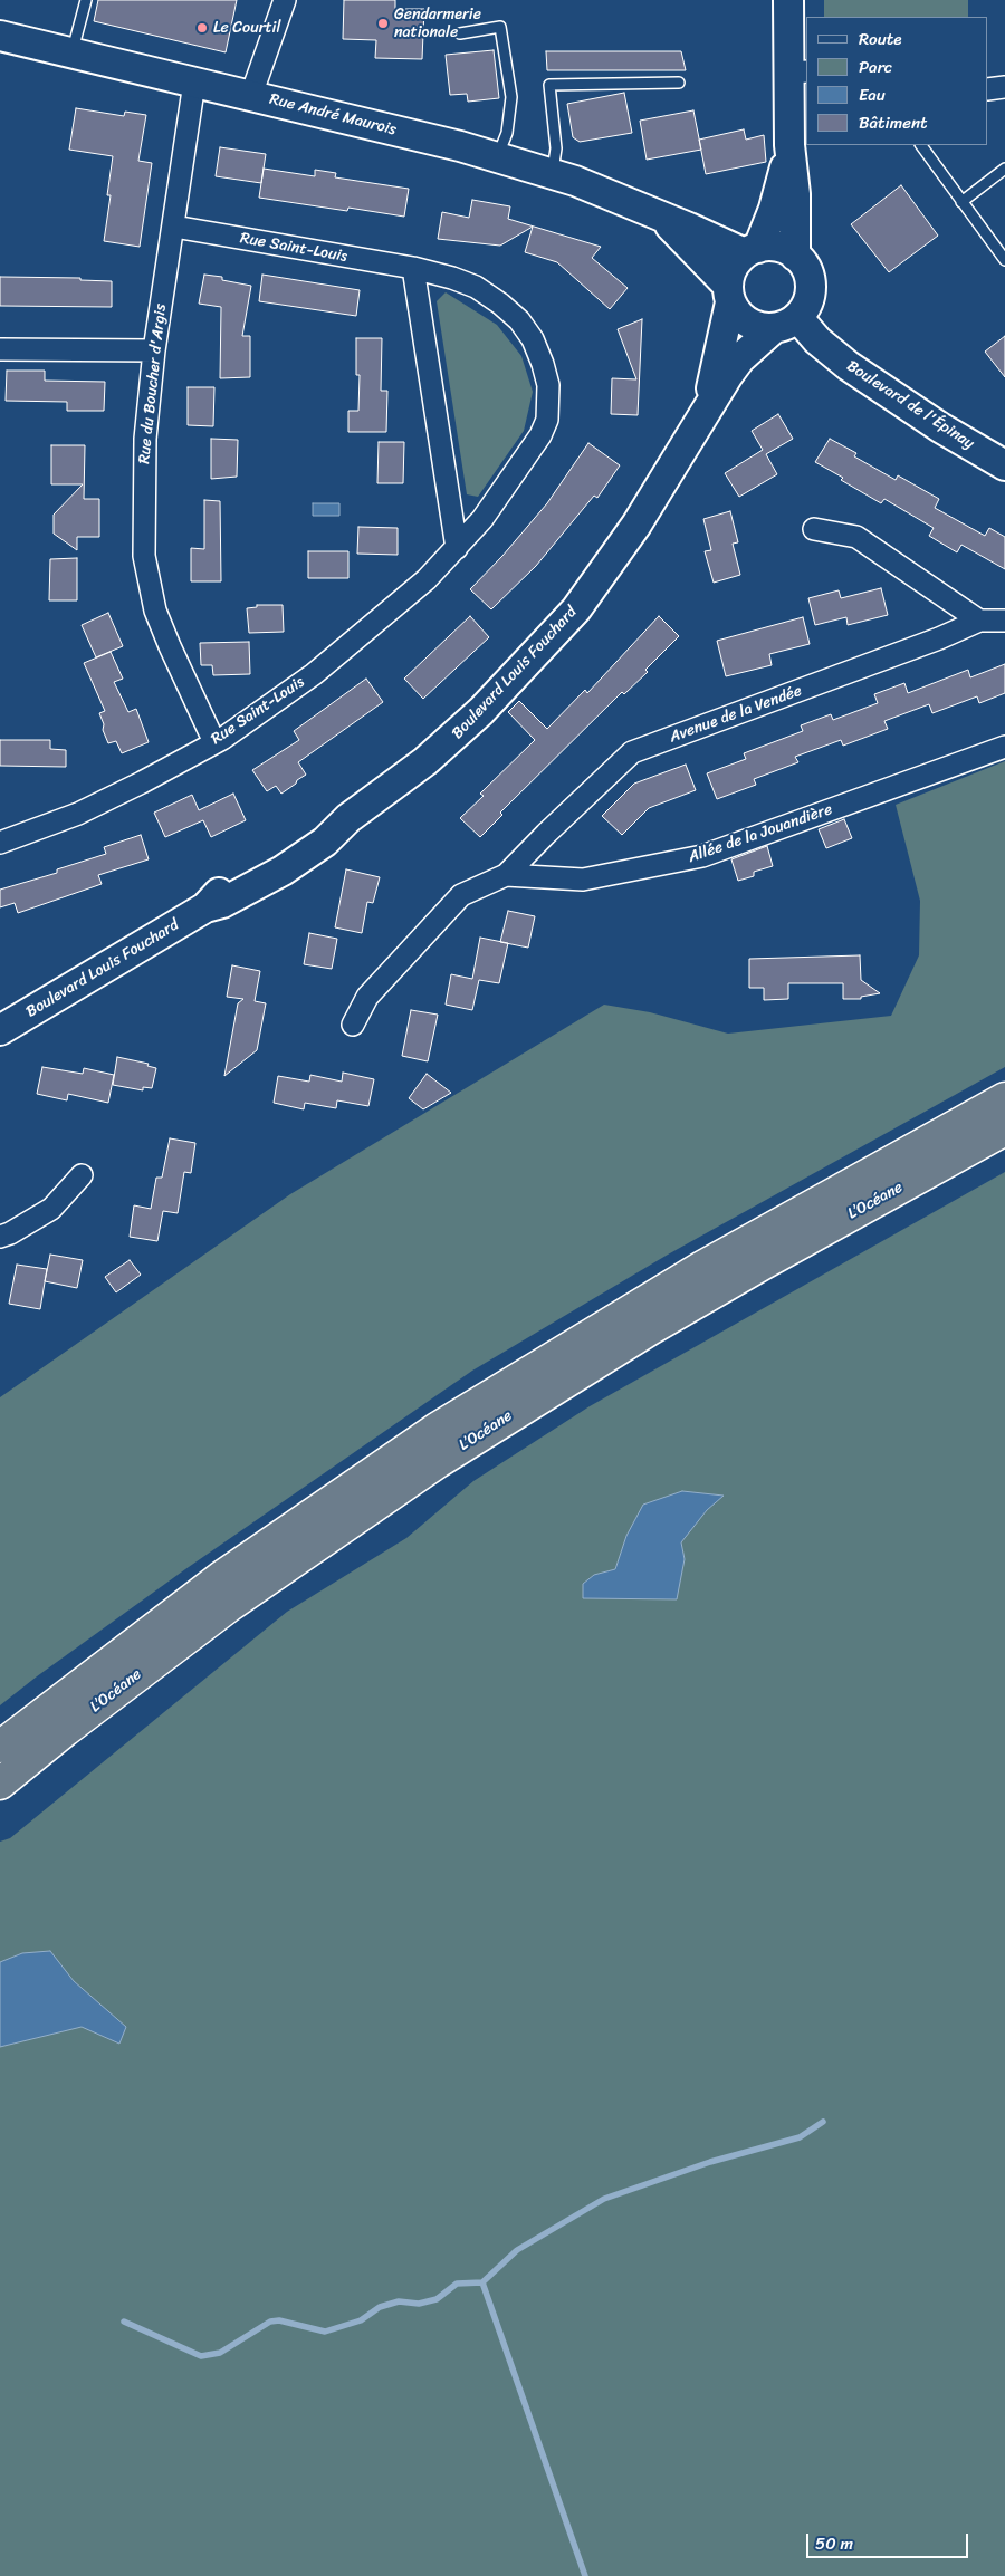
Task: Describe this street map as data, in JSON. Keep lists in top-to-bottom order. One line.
{"streets":{"highway":["L’Océane"],"main road":["Rue André Maurois","Boulevard de l'Épinay","Boulevard Louis Fouchard"],"street":["Rue Saint-Louis","Rue du Boucher d'Argis","Avenue de la Vendée","Allée de la Jouandière"]},"crossings":[["Rue André Maurois","Rue du Boucher d'Argis"],["Rue André Maurois","Boulevard de l'Épinay"],["Rue André Maurois","Boulevard Louis Fouchard"],["Rue Saint-Louis","Rue du Boucher d'Argis"],["Boulevard de l'Épinay","Boulevard Louis Fouchard"],["Avenue de la Vendée","Allée de la Jouandière"]],"places":["Gendarmerie nationale","Le Courtil"],"legend":["Route","Parc","Eau","Bâtiment"],"scale_bar":"50 m"}
